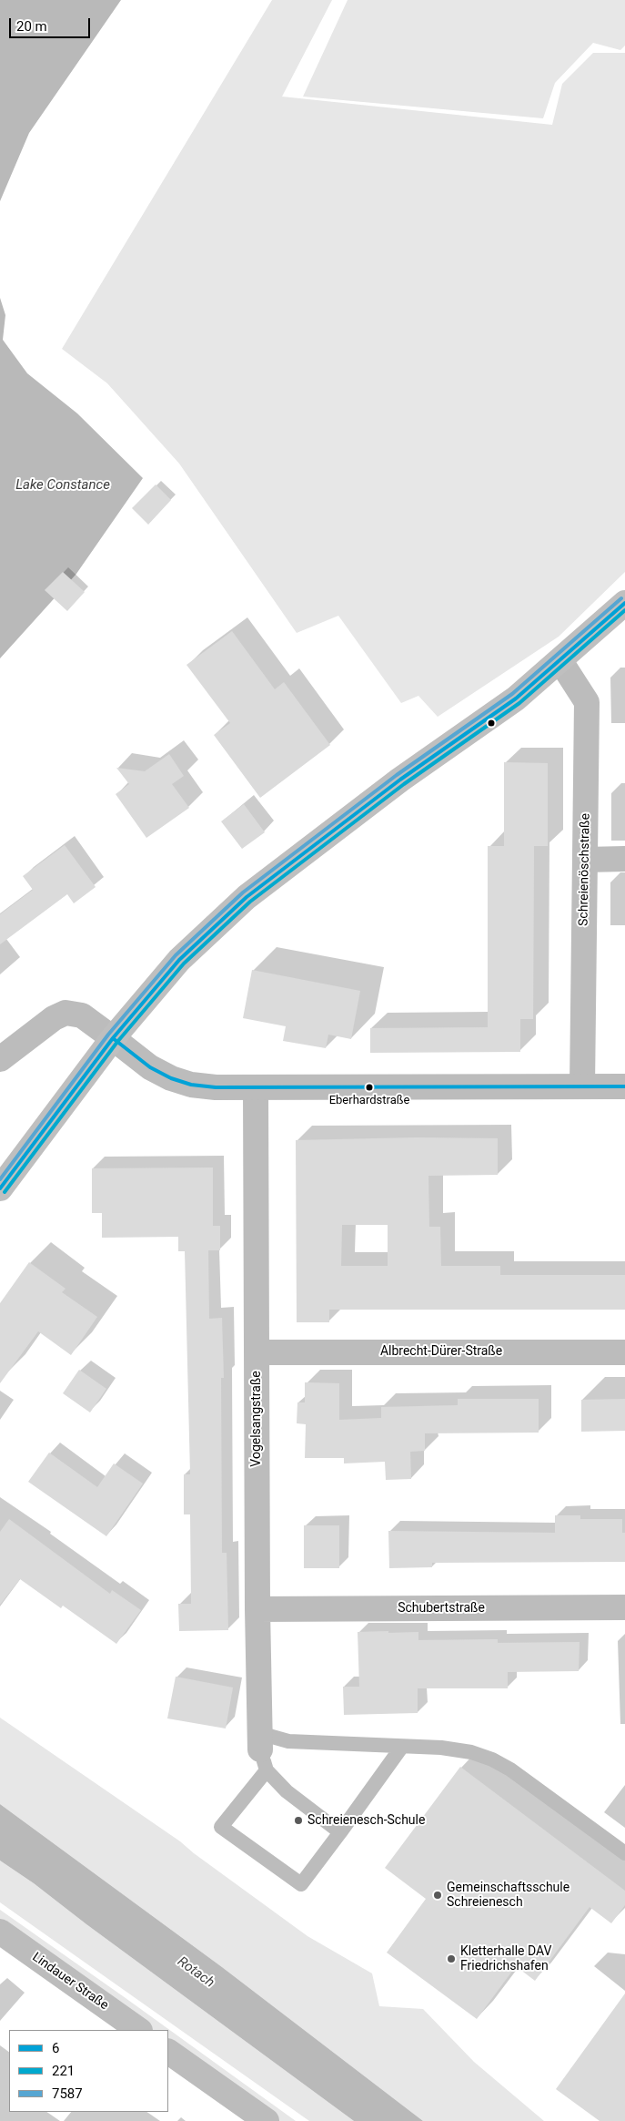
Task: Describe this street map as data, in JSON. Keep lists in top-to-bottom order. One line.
{"streets":{"street":["Schreienöschstraße","Albrecht-Dürer-Straße","Vogelsangstraße","Schubertstraße","Lindauer Straße"]},"crossings":[["Albrecht-Dürer-Straße","Vogelsangstraße"],["Vogelsangstraße","Schubertstraße"]],"water":["Lake Constance","Rotach"],"places":["Eberhardstraße","Schreienesch-Schule","Gemeinschaftsschule Schreienesch","Kletterhalle DAV Friedrichshafen"],"lines":["transit line 7587","transit line 6","transit line 221"],"legend":["6","221","7587"],"scale_bar":"20 m"}
